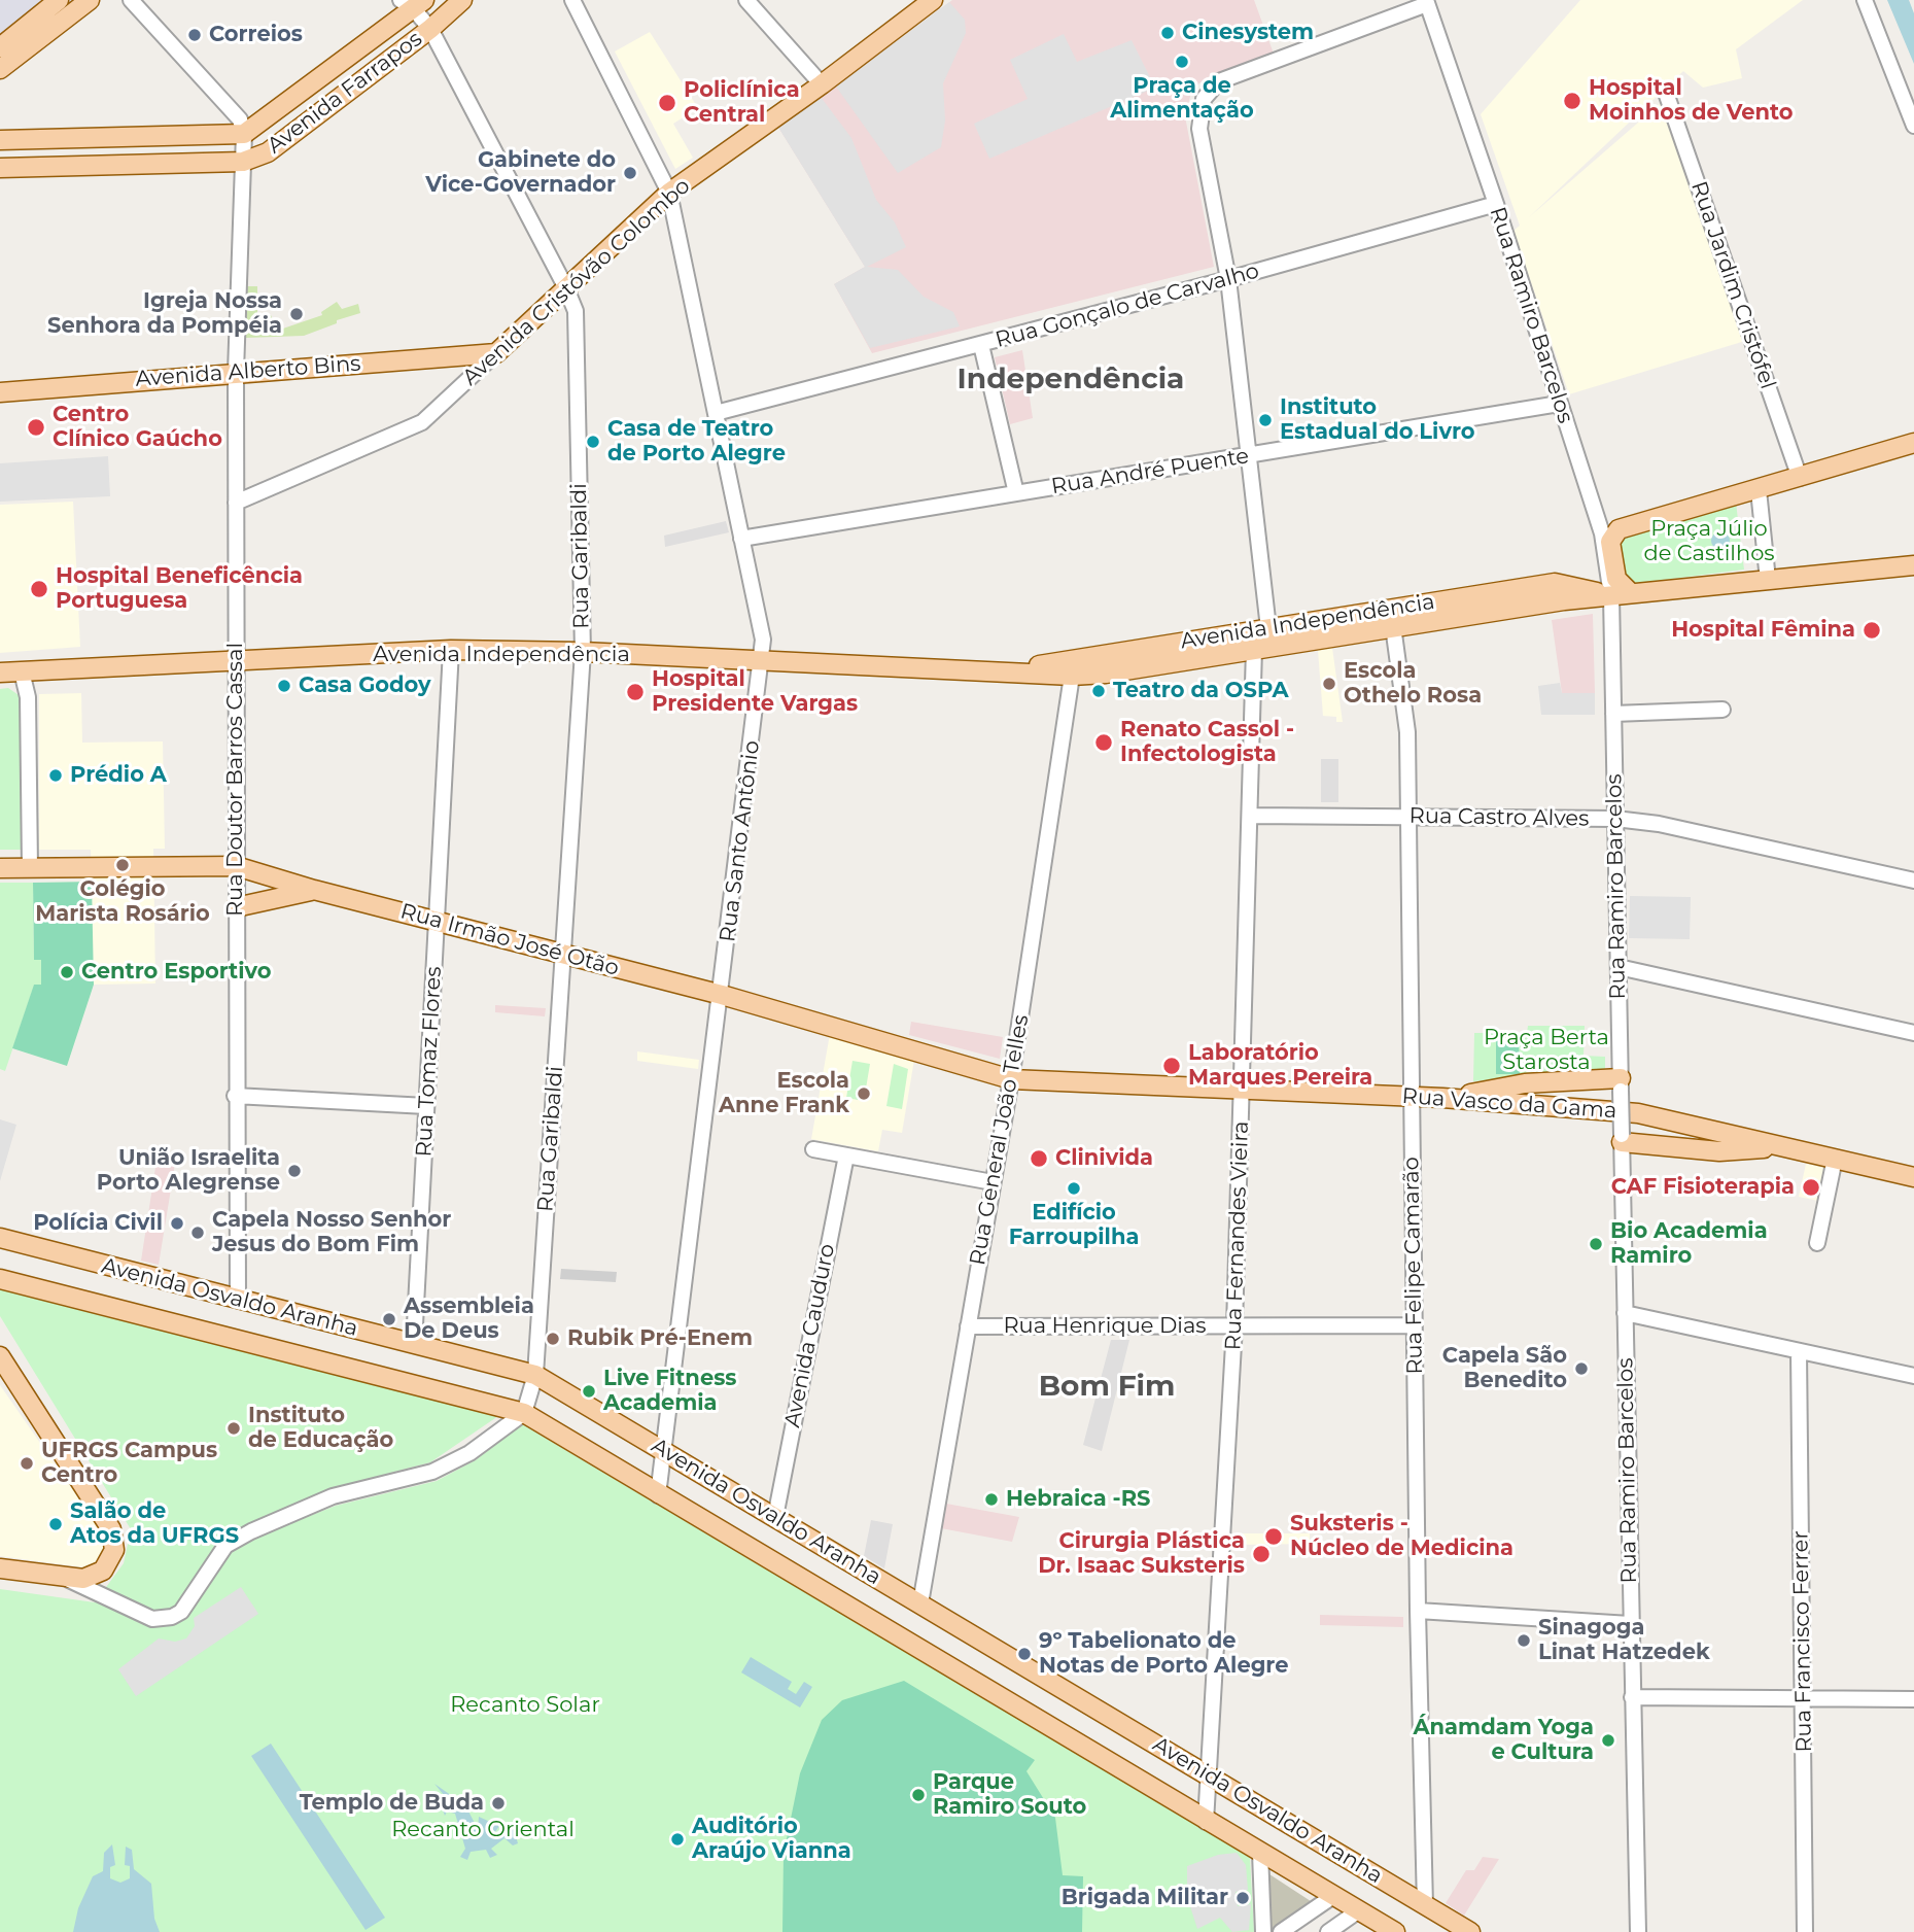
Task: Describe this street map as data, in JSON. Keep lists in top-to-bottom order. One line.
{"streets":{"main road":["Avenida Farrapos","Avenida Cristóvão Colombo","Rua Ramiro Barcelos","Avenida Alberto Bins","Avenida Independência","Rua Irmão José Otão","Rua Vasco da Gama","Avenida Osvaldo Aranha"],"street":["Rua Jardim Cristófel","Rua Gonçalo de Carvalho","Rua André Puente","Rua Garibaldi","Rua Doutor Barros Cassal","Rua Castro Alves","Rua Santo Antônio","Rua Tomaz Flores","Rua General João Telles","Rua Fernandes Vieira","Rua Felipe Camarão","Rua Henrique Dias","Avenida Cauduro","Rua Francisco Ferrer"]},"crossings":[["Avenida Farrapos","Rua Garibaldi"],["Avenida Farrapos","Rua Doutor Barros Cassal"],["Avenida Cristóvão Colombo","Avenida Alberto Bins"],["Avenida Cristóvão Colombo","Rua Garibaldi"],["Avenida Cristóvão Colombo","Rua Doutor Barros Cassal"],["Avenida Cristóvão Colombo","Rua Santo Antônio"],["Rua Gonçalo de Carvalho","Rua Ramiro Barcelos"],["Rua Gonçalo de Carvalho","Rua Santo Antônio"],["Rua Ramiro Barcelos","Rua André Puente"],["Rua Ramiro Barcelos","Avenida Independência"],["Rua Ramiro Barcelos","Rua Castro Alves"],["Avenida Alberto Bins","Rua Doutor Barros Cassal"],["Rua André Puente","Rua Santo Antônio"],["Rua Garibaldi","Avenida Independência"],["Rua Garibaldi","Rua Irmão José Otão"],["Rua Garibaldi","Avenida Osvaldo Aranha"],["Avenida Independência","Rua Doutor Barros Cassal"],["Avenida Independência","Rua Santo Antônio"],["Avenida Independência","Rua Tomaz Flores"],["Avenida Independência","Rua General João Telles"],["Avenida Independência","Rua Fernandes Vieira"],["Avenida Independência","Rua Felipe Camarão"],["Rua Doutor Barros Cassal","Rua Irmão José Otão"],["Rua Doutor Barros Cassal","Avenida Osvaldo Aranha"],["Rua Castro Alves","Rua Fernandes Vieira"],["Rua Castro Alves","Rua Felipe Camarão"],["Rua Santo Antônio","Rua Irmão José Otão"],["Rua Santo Antônio","Avenida Osvaldo Aranha"],["Rua Irmão José Otão","Rua Tomaz Flores"],["Rua Irmão José Otão","Rua Vasco da Gama"],["Rua Irmão José Otão","Rua General João Telles"],["Rua Tomaz Flores","Avenida Osvaldo Aranha"],["Rua Vasco da Gama","Rua General João Telles"],["Rua Vasco da Gama","Rua Fernandes Vieira"],["Rua Vasco da Gama","Rua Felipe Camarão"],["Rua General João Telles","Avenida Osvaldo Aranha"],["Rua General João Telles","Rua Henrique Dias"],["Rua Fernandes Vieira","Avenida Osvaldo Aranha"],["Rua Fernandes Vieira","Rua Henrique Dias"],["Rua Felipe Camarão","Avenida Osvaldo Aranha"],["Rua Felipe Camarão","Rua Henrique Dias"],["Avenida Osvaldo Aranha","Avenida Cauduro"]],"districts":["Independência","Bom Fim"],"parks":["Praça Júlio de Castilhos","Praça Berta Starosta","Recanto Solar","Recanto Oriental"],"places":["Cinesystem","Correios","Praça de Alimentação","Hospital Moinhos de Vento","Policlínica Central","Gabinete do Vice-Governador","Igreja Nossa Senhora da Pompéia","Instituto Estadual do Livro","Centro Clínico Gaúcho","Casa de Teatro de Porto Alegre","Hospital Beneficência Portuguesa","Hospital Fêmina","Escola Othelo Rosa","Casa Godoy","Teatro da OSPA","Hospital Presidente Vargas","Renato Cassol - Infectologista","Prédio A","Colégio Marista Rosário","Centro Esportivo","Laboratório Marques Pereira","Escola Anne Frank","Clinivida","União Israelita Porto Alegrense","CAF Fisioterapia","Edifício Farroupilha","Polícia Civil","Capela Nosso Senhor Jesus do Bom Fim","Bio Academia Ramiro","Assembleia De Deus","Rubik Pré-Enem","Capela São Benedito","Live Fitness Academia","Instituto de Educação","UFRGS Campus Centro","Hebraica -RS","Salão de Atos da UFRGS","Suksteris - Núcleo de Medicina","Cirurgia Plástica Dr. Isaac Suksteris","Sinagoga Linat Hatzedek","9º Tabelionato de Notas de Porto Alegre","Ánamdam Yoga e Cultura","Parque Ramiro Souto","Templo de Buda","Auditório Araújo Vianna","Brigada Militar"]}
